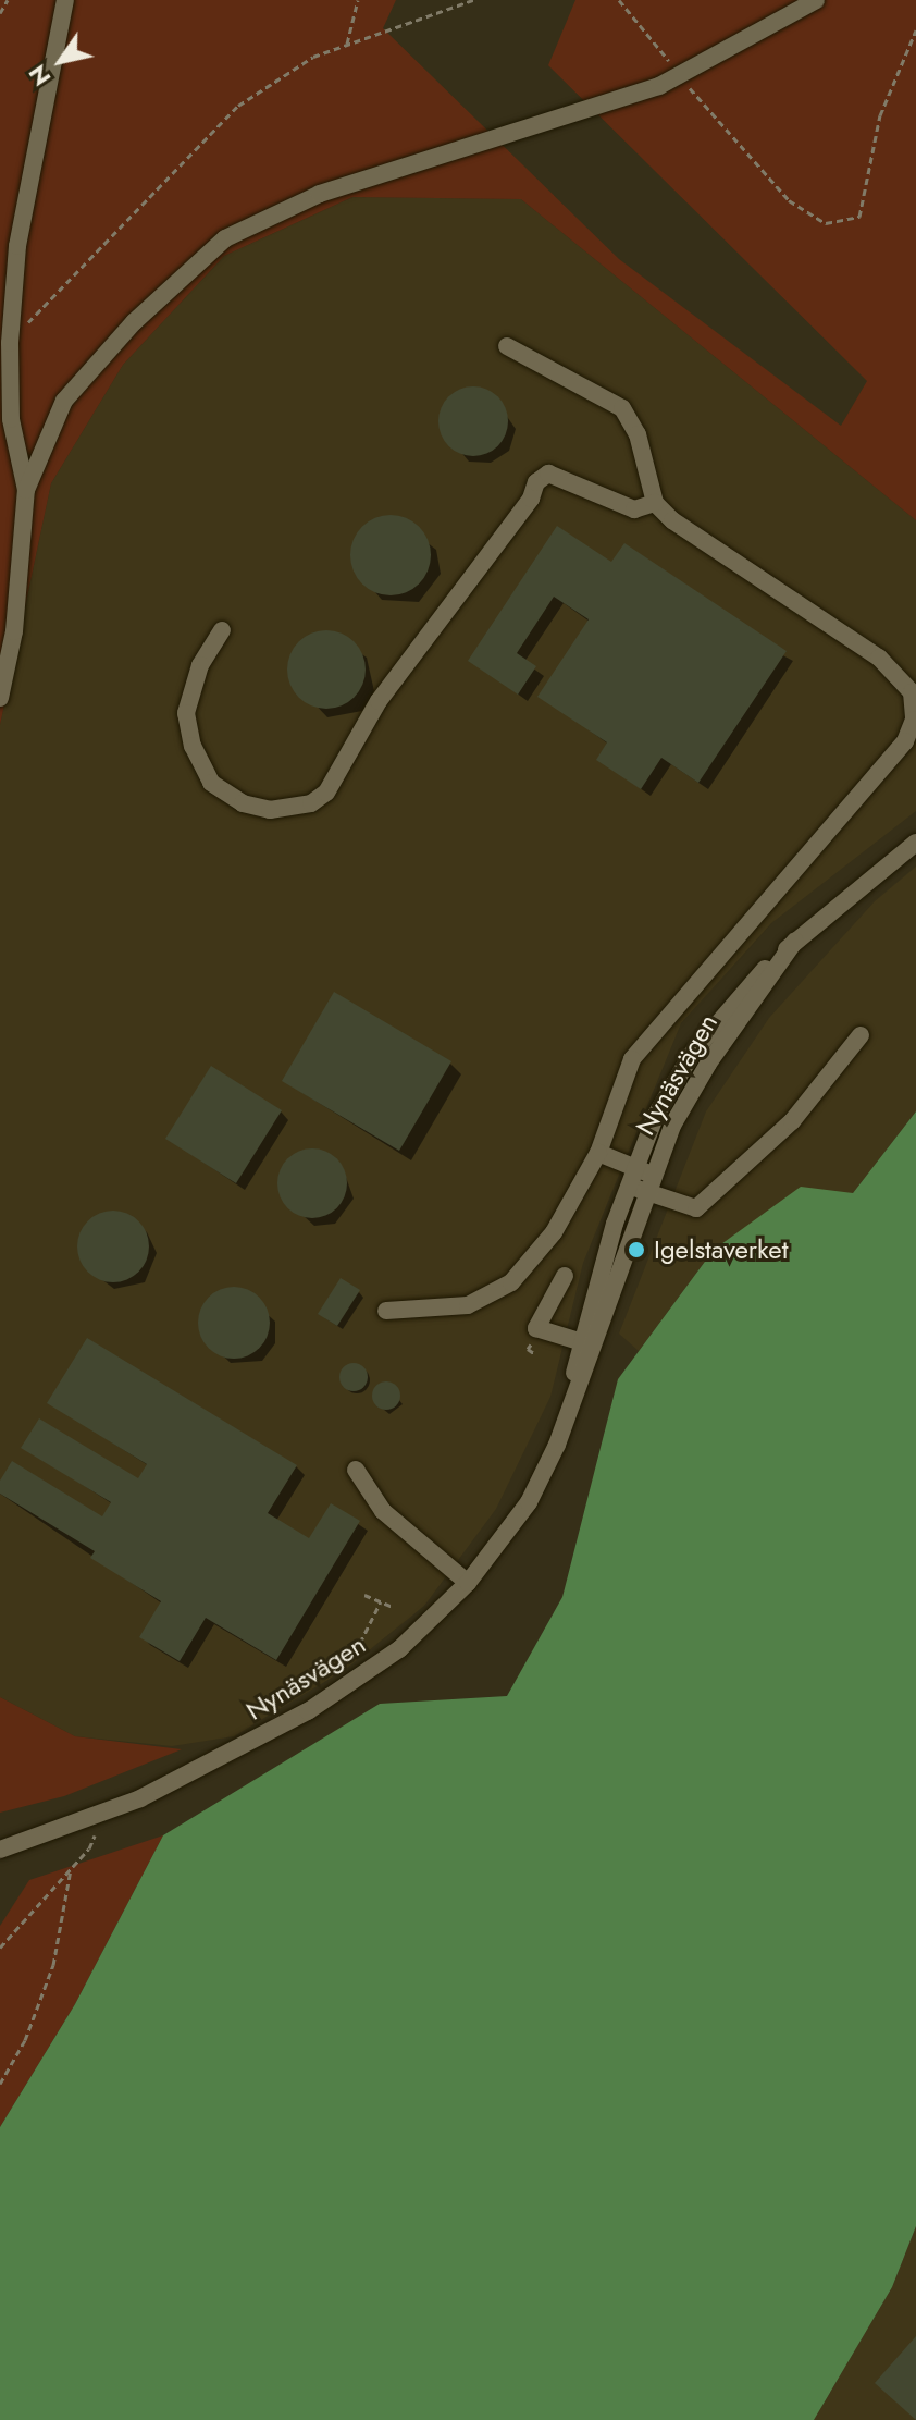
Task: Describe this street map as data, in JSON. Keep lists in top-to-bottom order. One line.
{"streets":{"street":["Nynäsvägen"]},"places":["Igelstaverket"],"north":"bottom left"}
